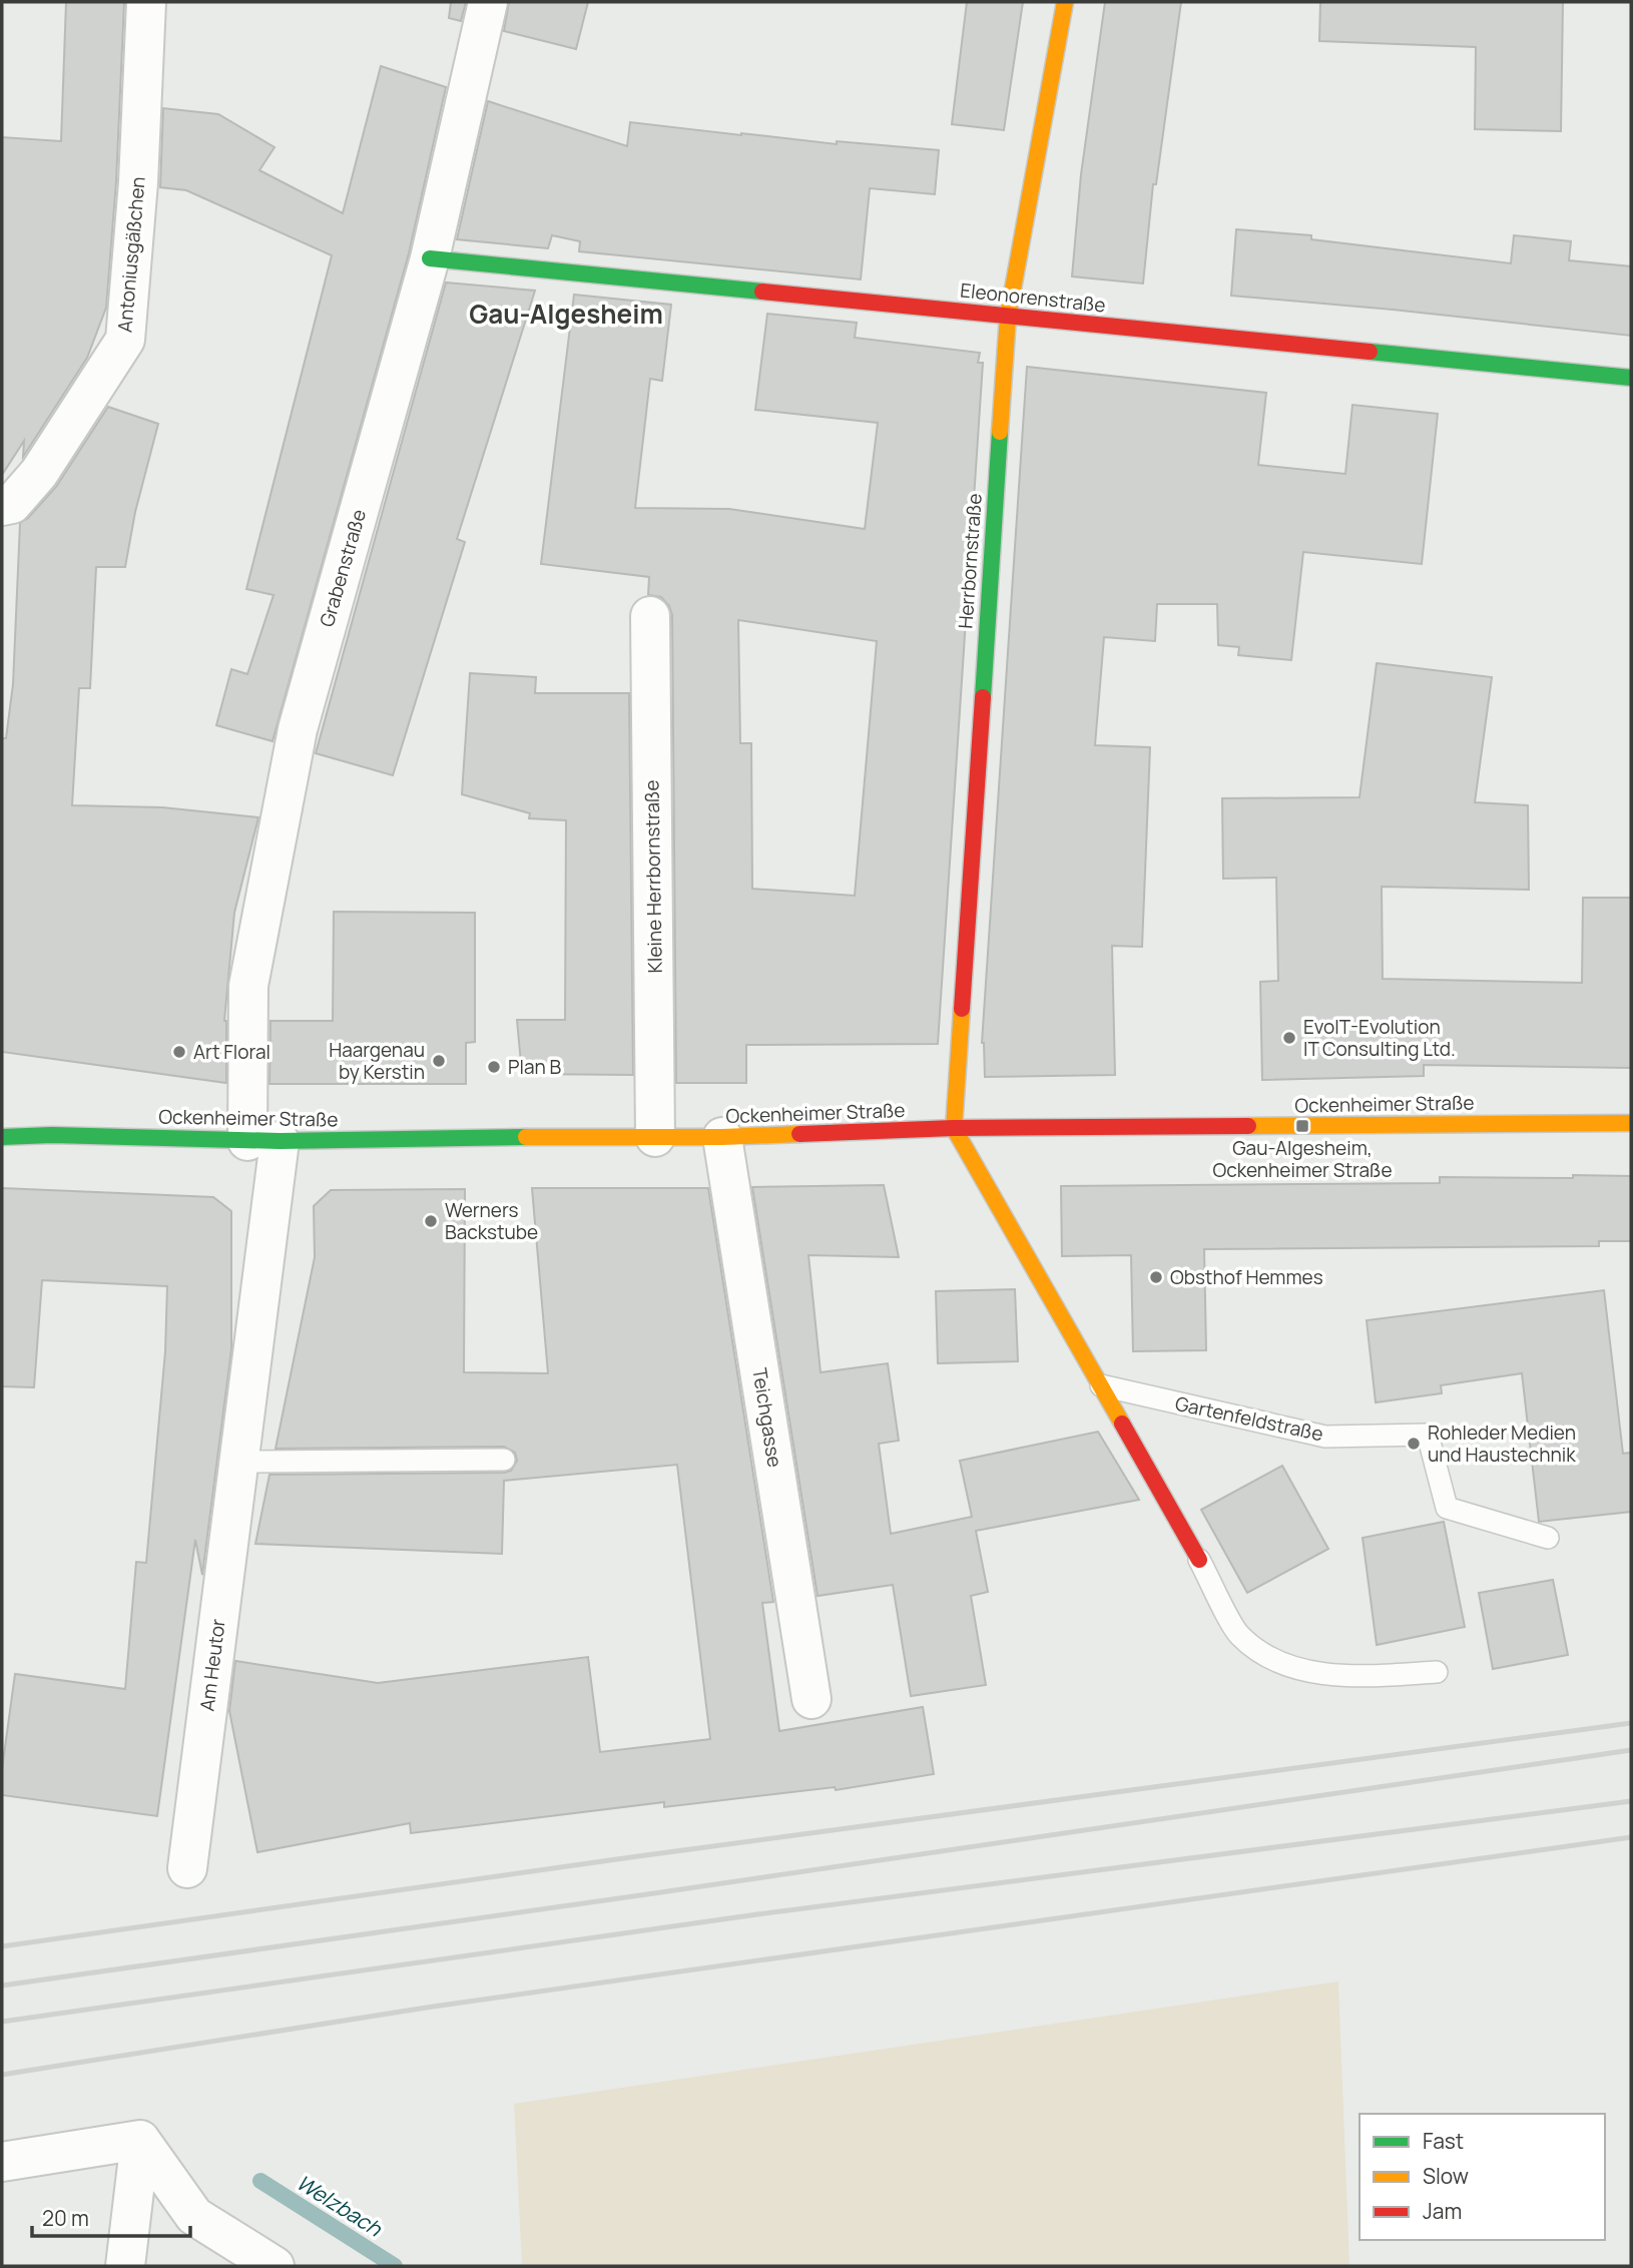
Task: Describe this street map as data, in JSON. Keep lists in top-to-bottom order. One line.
{"streets":{"street":["Antoniusgäßchen","Eleonorenstraße","Herrbornstraße","Grabenstraße","Kleine Herrbornstraße","Ockenheimer Straße","Teichgasse","Am Heutor"],"lane":["Gartenfeldstraße"]},"crossings":[["Eleonorenstraße","Herrbornstraße"],["Eleonorenstraße","Grabenstraße"],["Herrbornstraße","Ockenheimer Straße"],["Grabenstraße","Ockenheimer Straße"],["Grabenstraße","Am Heutor"],["Kleine Herrbornstraße","Ockenheimer Straße"],["Ockenheimer Straße","Teichgasse"],["Ockenheimer Straße","Am Heutor"]],"districts":["Gau-Algesheim"],"water":["Welzbach"],"places":{"other":["EvoIT-Evolution IT Consulting Ltd.","Art Floral","Haargenau by Kerstin","Plan B","Werners Backstube","Obsthof Hemmes","Rohleder Medien und Haustechnik"],"transit":["Gau-Algesheim, Ockenheimer Straße"]},"legend":["Fast","Slow","Jam"],"scale_bar":"20 m"}
